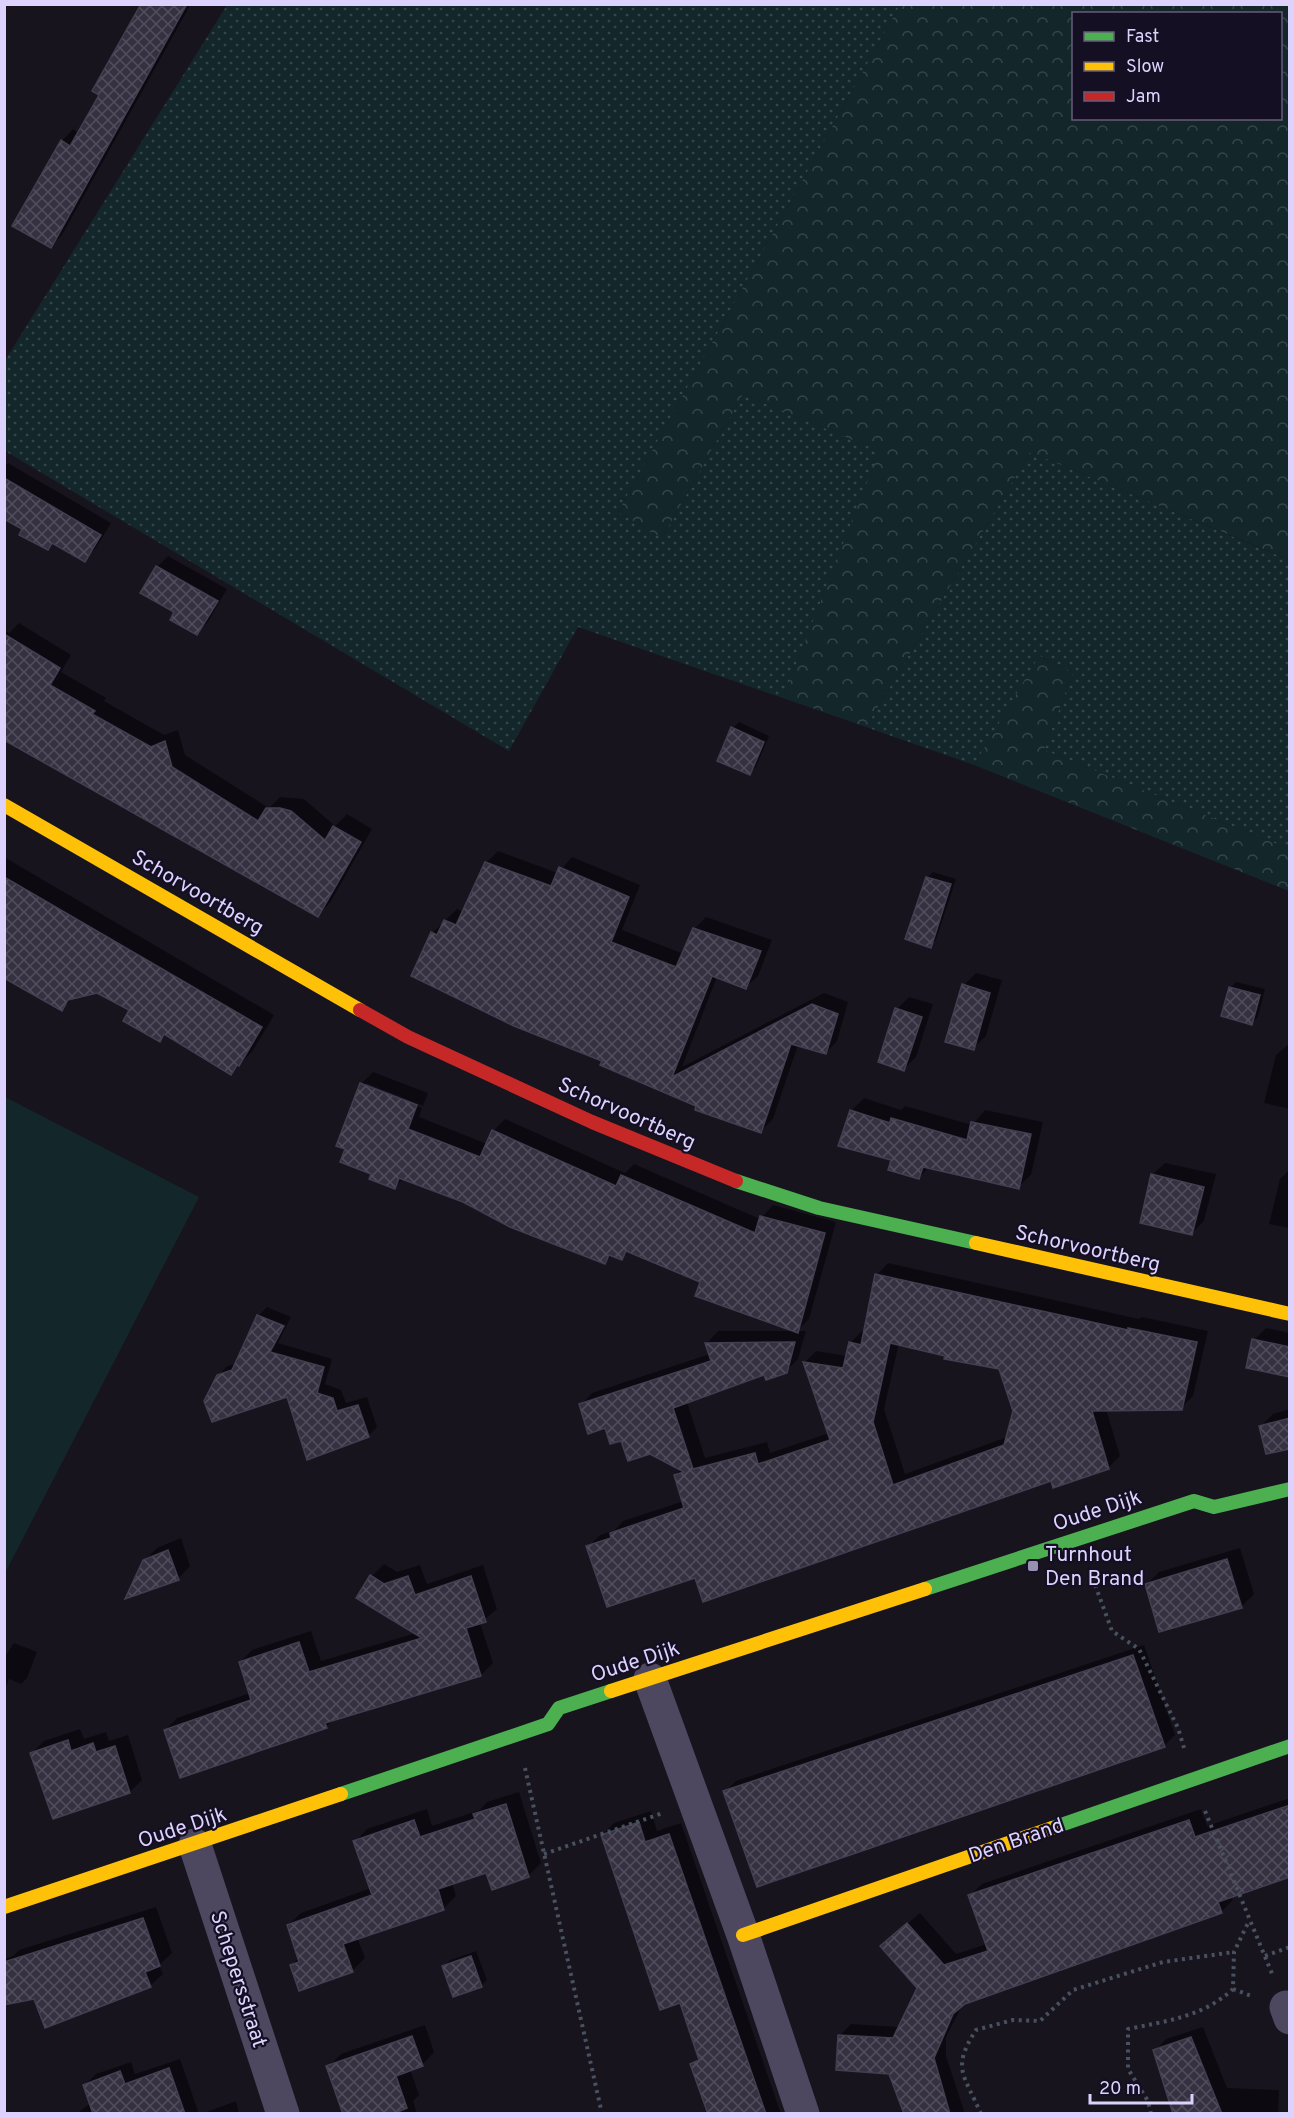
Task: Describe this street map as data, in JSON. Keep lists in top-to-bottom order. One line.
{"streets":{"street":["Schorvoortberg","Oude Dijk","Den Brand","Schepersstraat"]},"crossings":[["Oude Dijk","Schepersstraat"]],"places":{"transit":["Turnhout Den Brand"]},"legend":["Fast","Slow","Jam"],"scale_bar":"20 m"}
